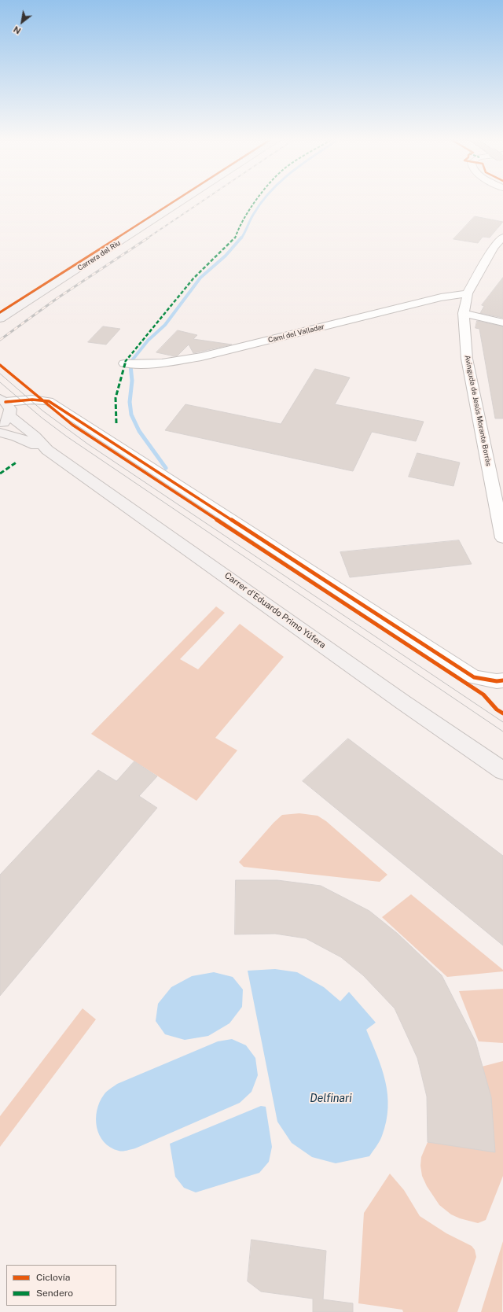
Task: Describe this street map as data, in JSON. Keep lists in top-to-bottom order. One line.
{"streets":{"street":["Carrera del Riu","Camí del Valladar","Avinguda de Jesús Morante Borràs","Carrer d'Eduardo Primo Yúfera"]},"crossings":[["Camí del Valladar","Avinguda de Jesús Morante Borràs"]],"water":["Delfinari"],"legend":["Ciclovía","Sendero"],"north":"bottom left"}
